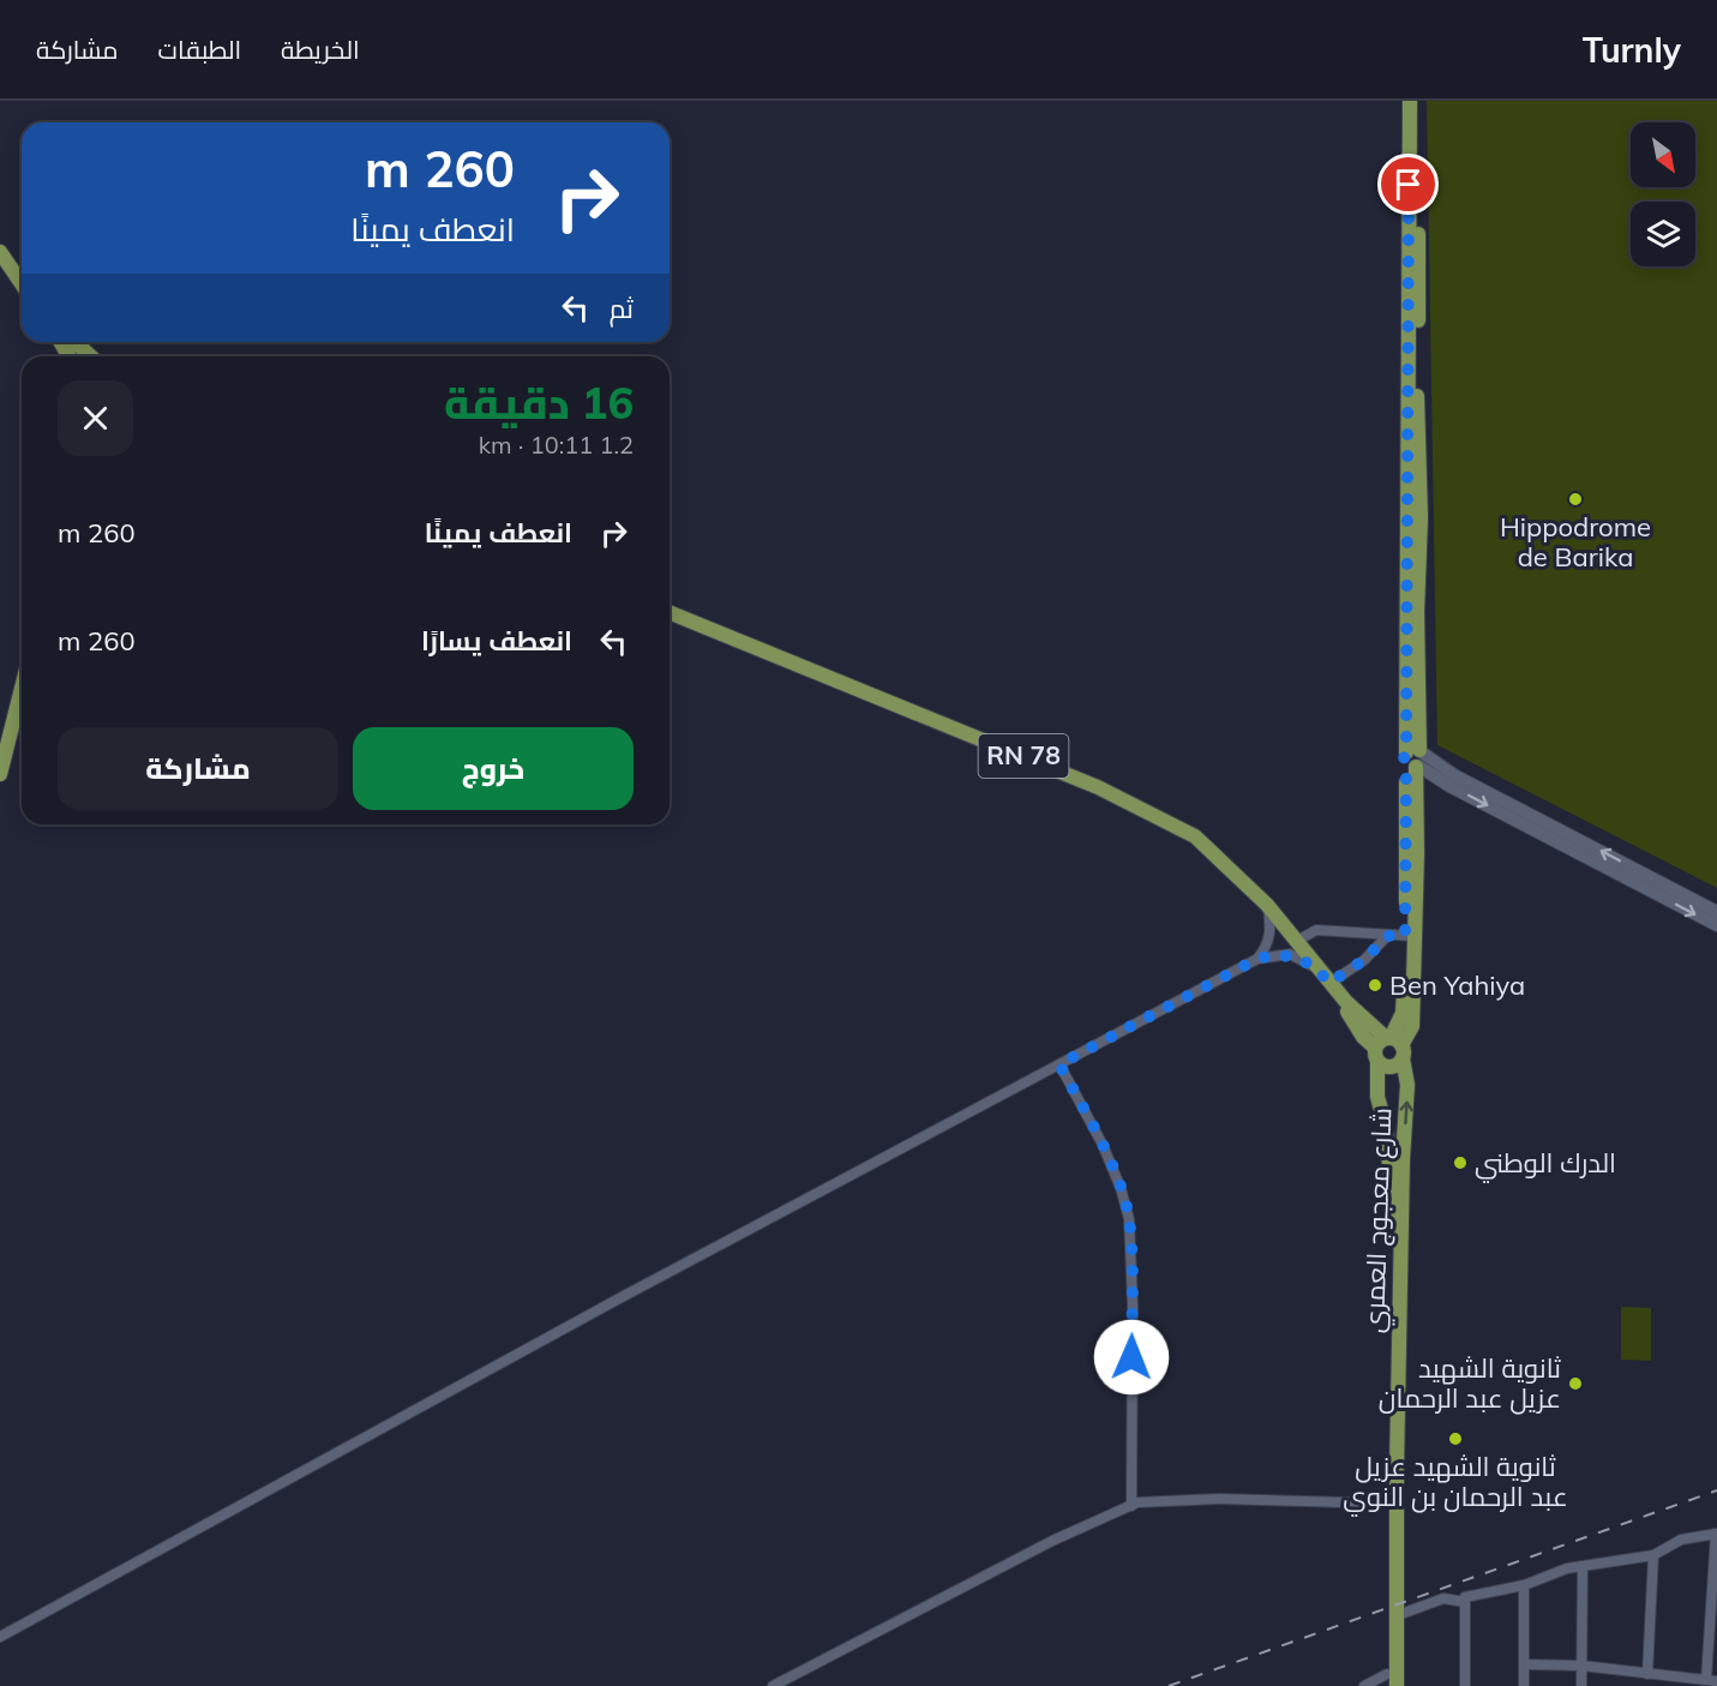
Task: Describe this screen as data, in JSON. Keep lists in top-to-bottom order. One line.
{"streets":{"main road":["RN 78","شارع معجوج العمري"]},"crossings":[["RN 78","شارع معجوج العمري"]],"places":["Hippodrome de Barika","Ben Yahiya","الدرك الوطني","ثانوية الشهيد عزيل عبد الرحمان","ثانوية الشهيد عزيل عبد الرحمان بن النوي"],"north":"bottom right","page":{"header":"Turnly","nav":["الخريطة","الطبقات","مشاركة"],"turn":["260 m","انعطف يمينًا"],"then":"ثم","heading":["16 دقيقة","1.2 km · 10:11"],"list":[{"name":"انعطف يمينًا","value":"260 m"},{"name":"انعطف يسارًا","value":"260 m"}],"buttons":["خروج","مشاركة"]}}
